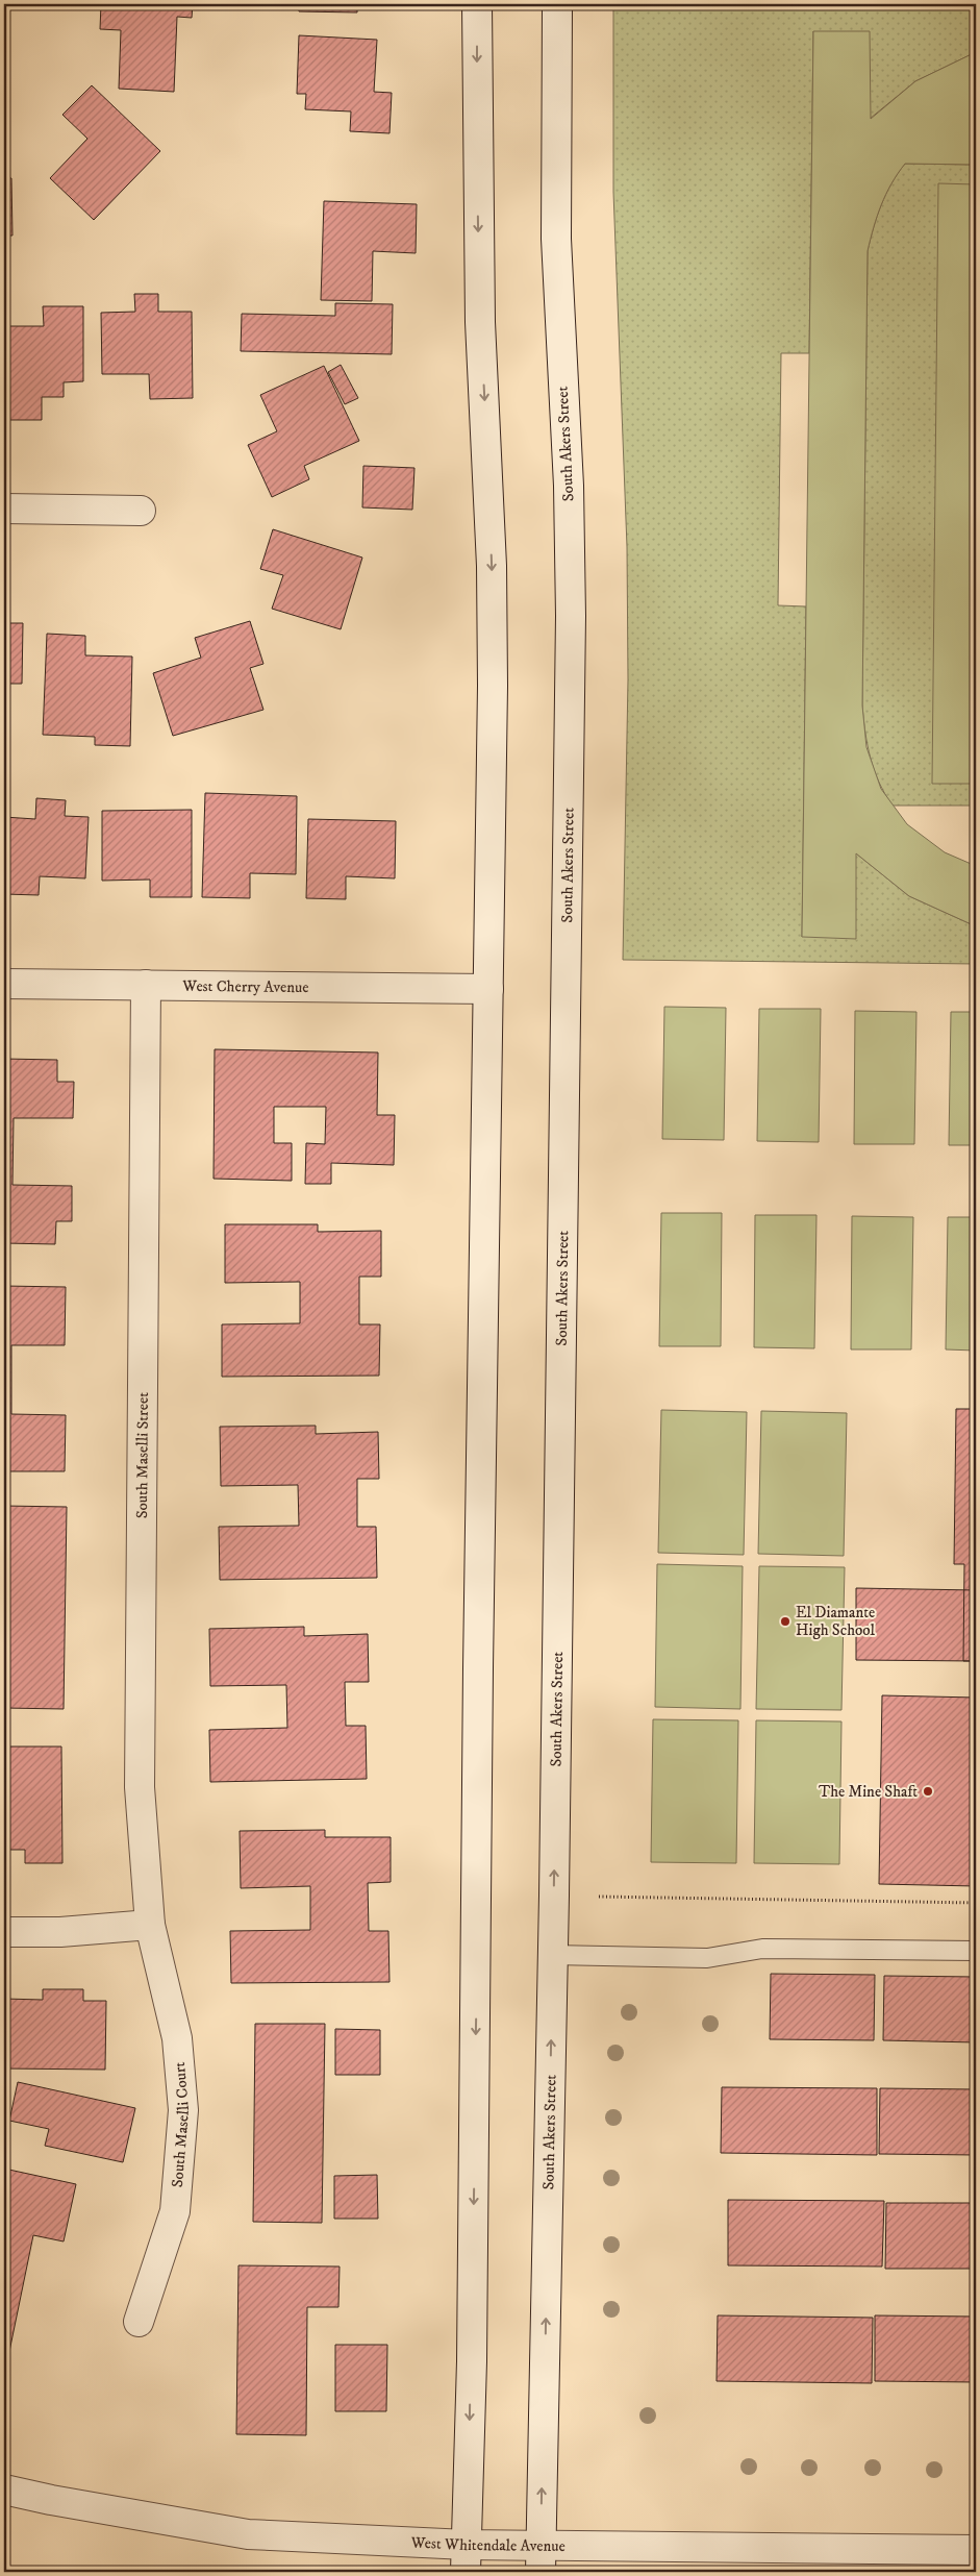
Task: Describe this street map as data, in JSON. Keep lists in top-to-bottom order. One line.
{"streets":{"main road":["South Akers Street","West Cherry Avenue","South Maselli Street","South Maselli Court","West Whitendale Avenue"]},"crossings":[["South Akers Street","West Whitendale Avenue"],["West Cherry Avenue","South Maselli Street"],["South Maselli Street","South Maselli Court"]],"places":["El Diamante High School","The Mine Shaft"]}
